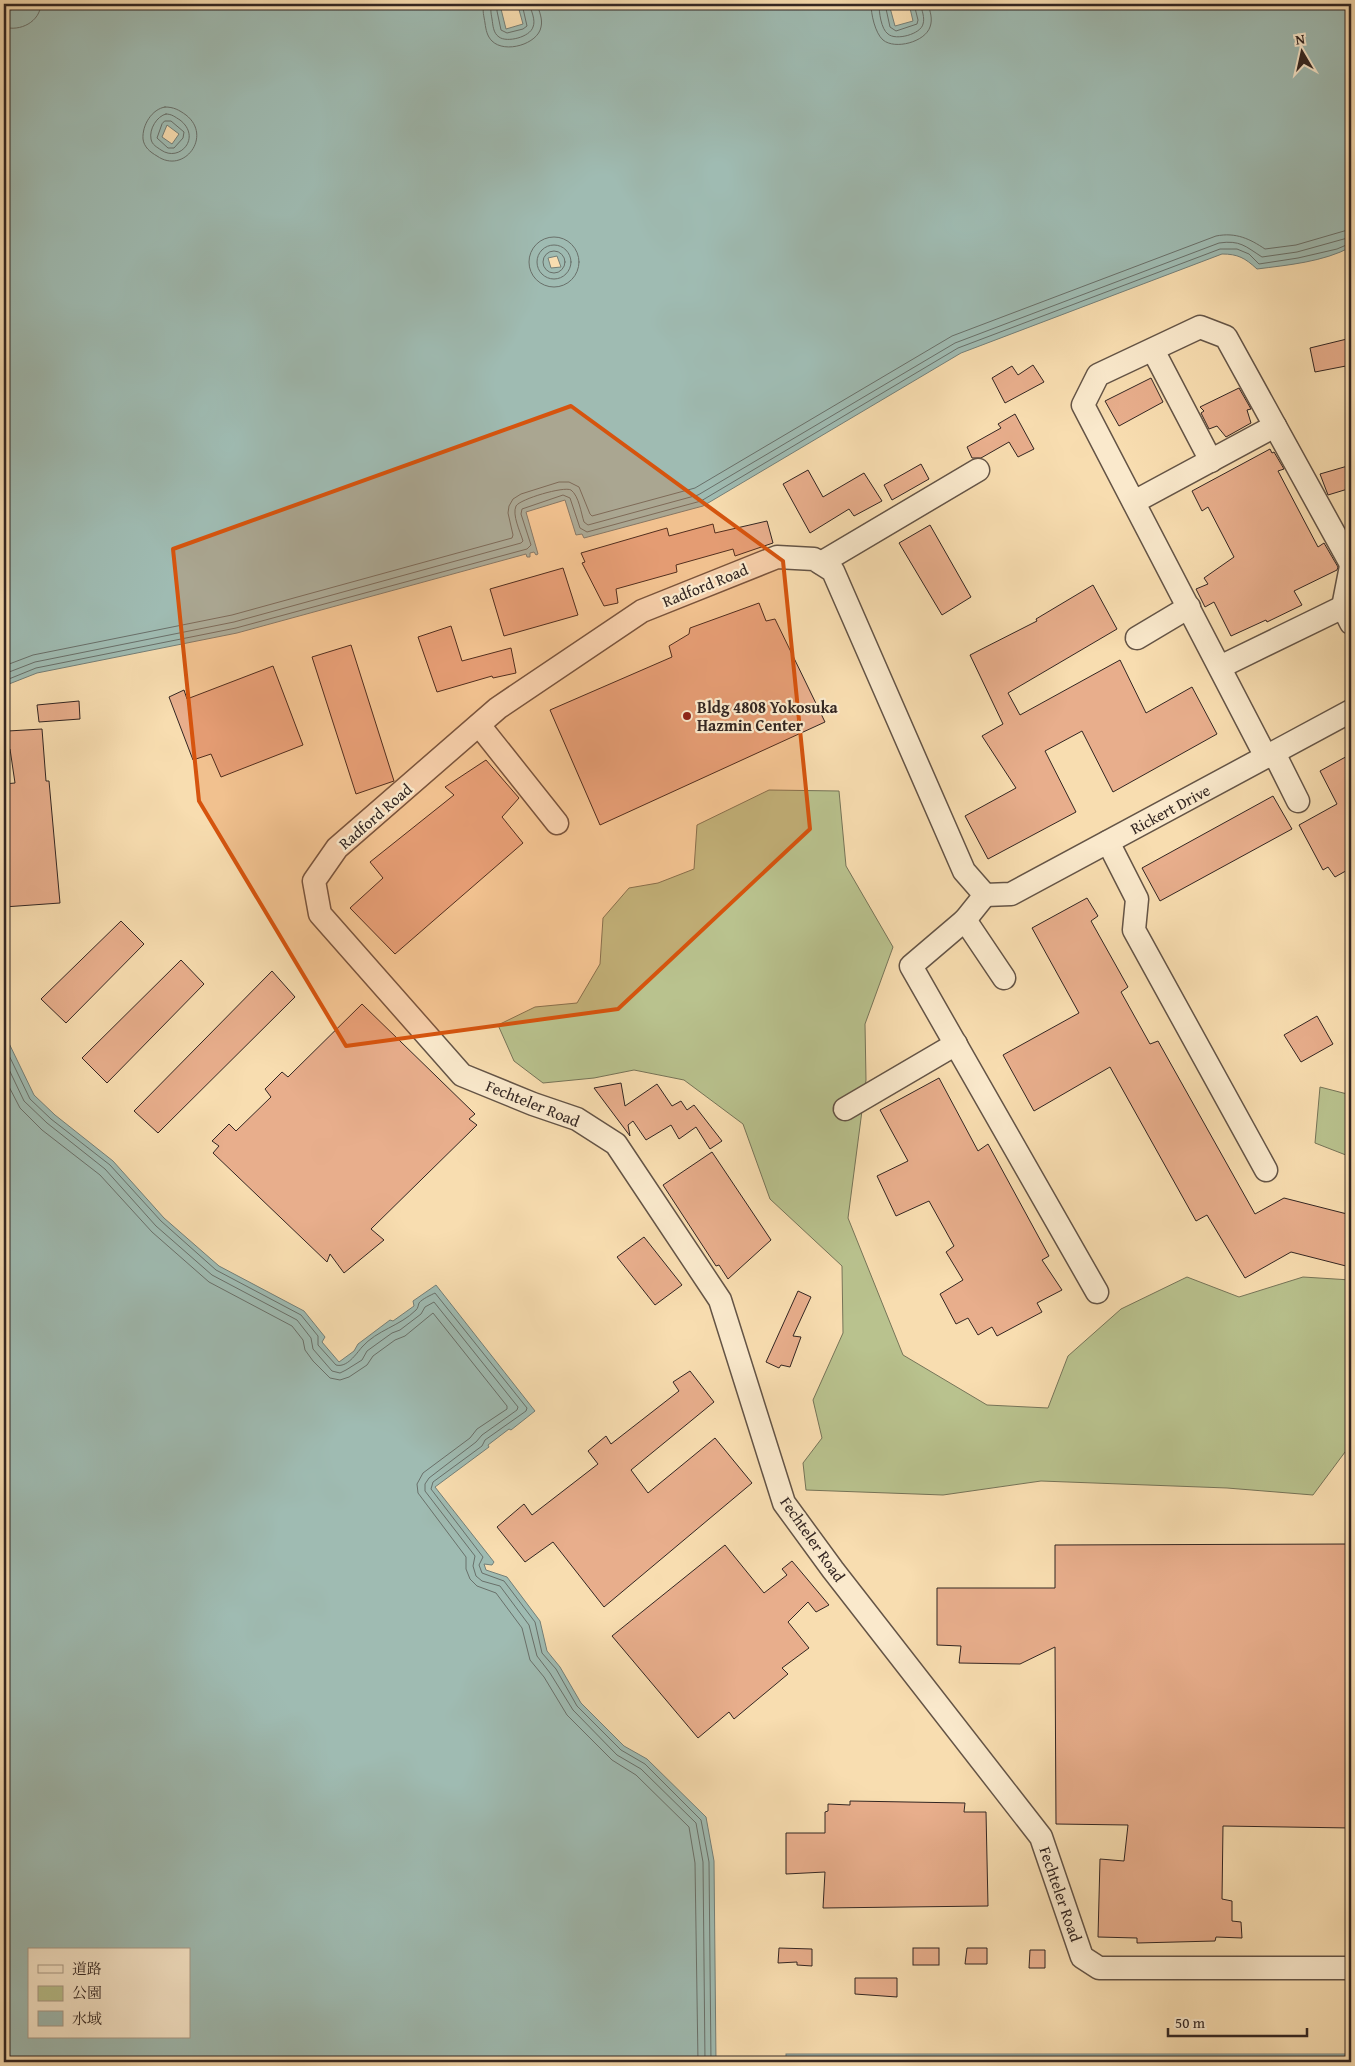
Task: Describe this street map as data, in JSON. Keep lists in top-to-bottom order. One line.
{"streets":{"street":["Radford Road","Rickert Drive","Fechteler Road"]},"crossings":[["Radford Road","Fechteler Road"]],"places":["Bldg 4808 Yokosuka Hazmin Center"],"legend":["道路","公園","水域"],"scale_bar":"50 m","north":"top"}
